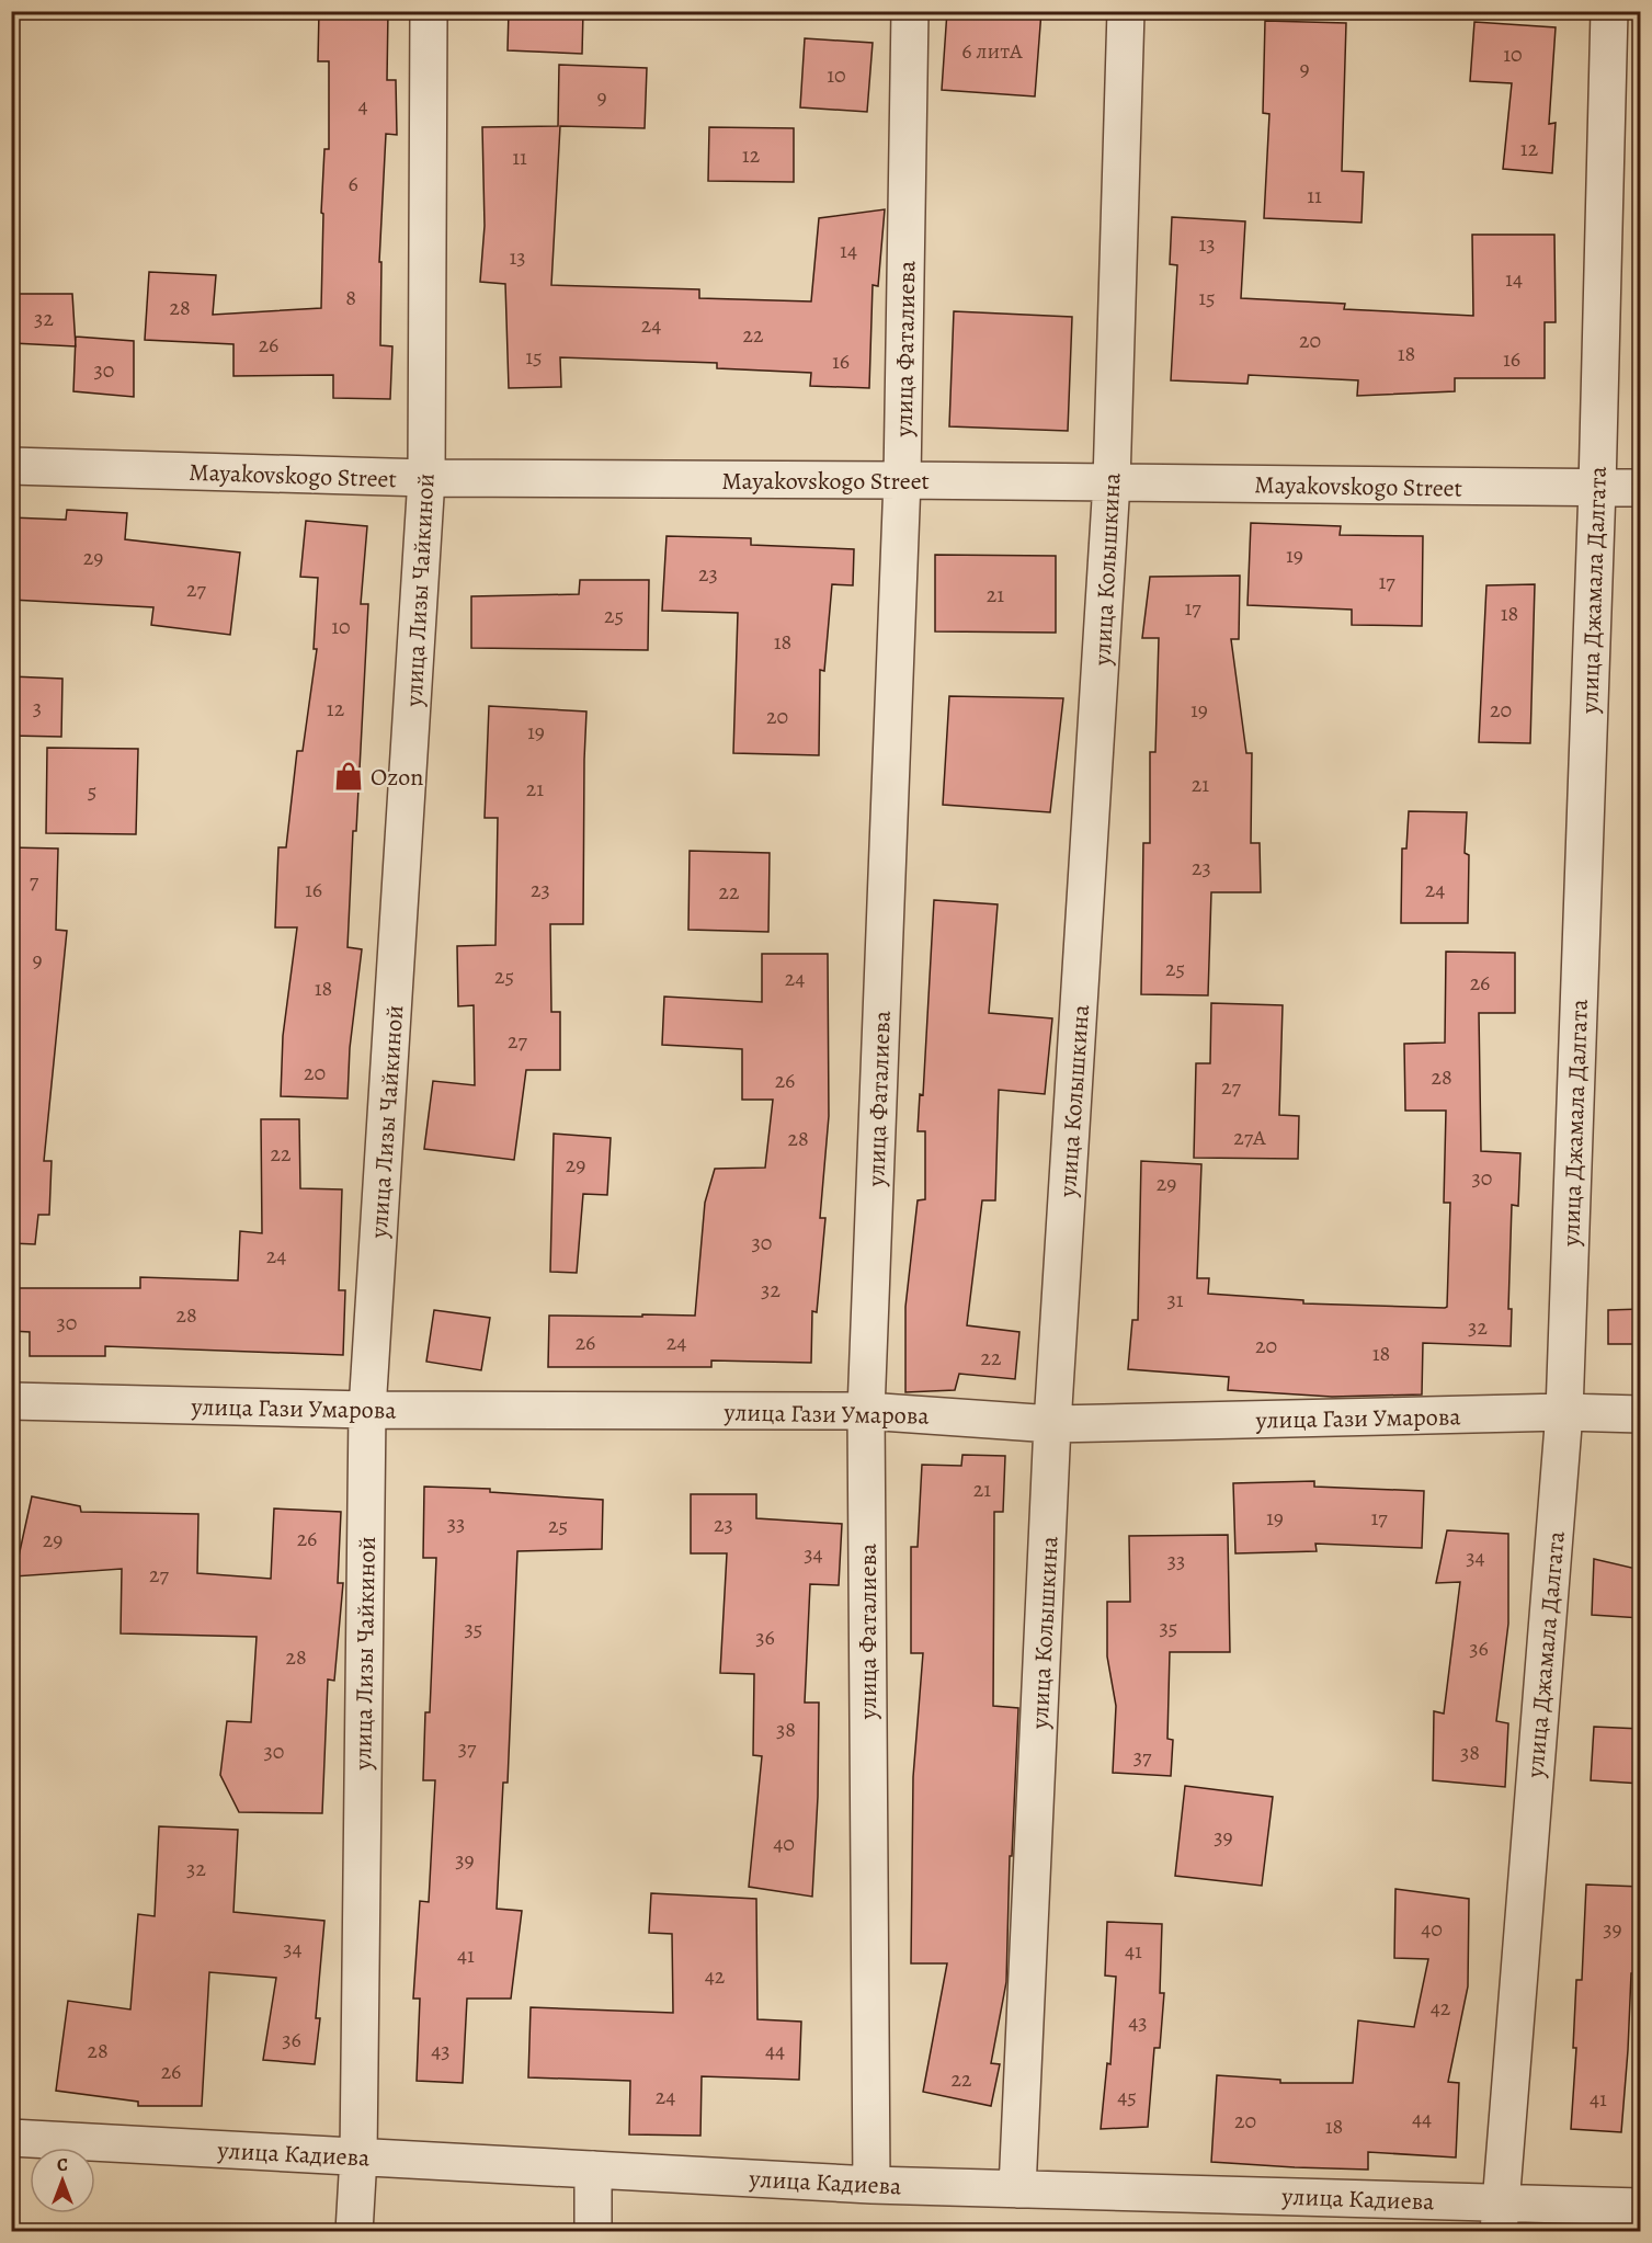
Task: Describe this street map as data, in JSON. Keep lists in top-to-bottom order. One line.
{"streets":{"street":["улица Фаталиева","Mayakovskogo Street","улица Колышкина","улица Лизы Чайкиной","улица Джамала Далгата","улица Гази Умарова","улица Кадиева"]},"crossings":[["улица Фаталиева","Mayakovskogo Street"],["улица Фаталиева","улица Гази Умарова"],["улица Фаталиева","улица Кадиева"],["Mayakovskogo Street","улица Колышкина"],["Mayakovskogo Street","улица Лизы Чайкиной"],["Mayakovskogo Street","улица Джамала Далгата"],["улица Колышкина","улица Гази Умарова"],["улица Колышкина","улица Кадиева"],["улица Лизы Чайкиной","улица Гази Умарова"],["улица Лизы Чайкиной","улица Кадиева"],["улица Джамала Далгата","улица Гази Умарова"],["улица Джамала Далгата","улица Кадиева"]],"places":{"shop":["Ozon"]},"house_numbers":["6 литА","10","9","10","9","4","12","12","11","6","11","13","14","13","14","8","15","28","32","24","22","20","26","18","15","16","16","30","19","29","23","17","27","21","17","18","25","10","18","3","12","19","20","20","19","21","21","5","23","7","16","23","24","22","9","25","25","24","26","18","27","20","28","26","27","27А","28","22","29","30","29","30","24","32","31","28","30","32","26","24","20","18","22","21","19","17","33","23","25","26","29","34","34","33","27","35","35","36","36","28","38","37","30","38","37","39","40","39","32","40","39","34","41","41","42","42","43","36","28","43","44","26","22","24","45","41","44","20","18"],"north":"top"}
